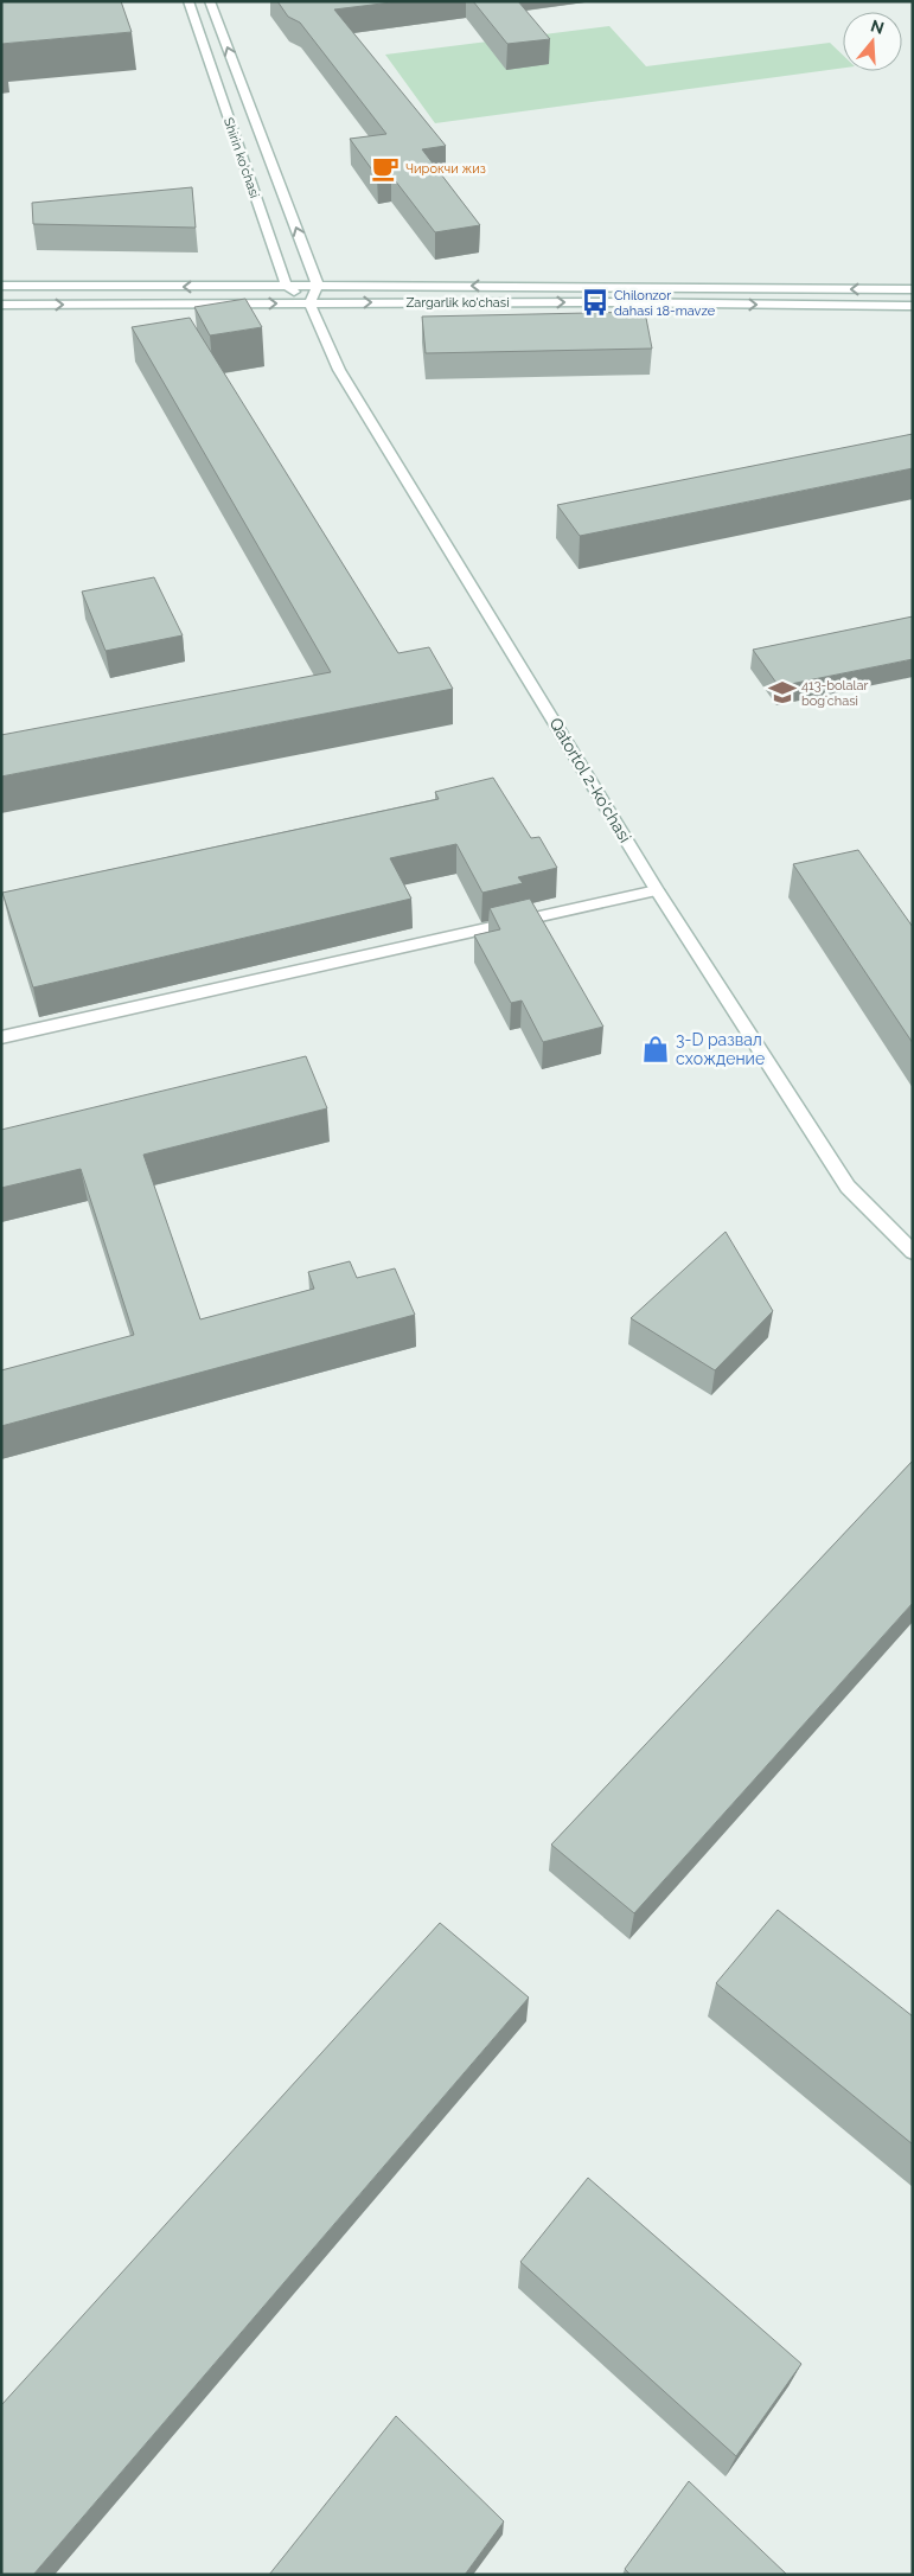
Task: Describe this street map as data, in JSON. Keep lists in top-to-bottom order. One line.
{"streets":{"main road":["Shirin ko'chasi","Zargarlik ko'chasi","Qatortol 2-ko'chasi"]},"crossings":[["Shirin ko'chasi","Zargarlik ko'chasi"],["Zargarlik ko'chasi","Qatortol 2-ko'chasi"]],"places":{"cafe":["Чирокчи жиз"],"bus stop":["Chilonzor dahasi 18-mavze"],"school or university":["413-bolalar bogʻchasi"],"shop":["3-D развал схождение"]},"north":"top"}
